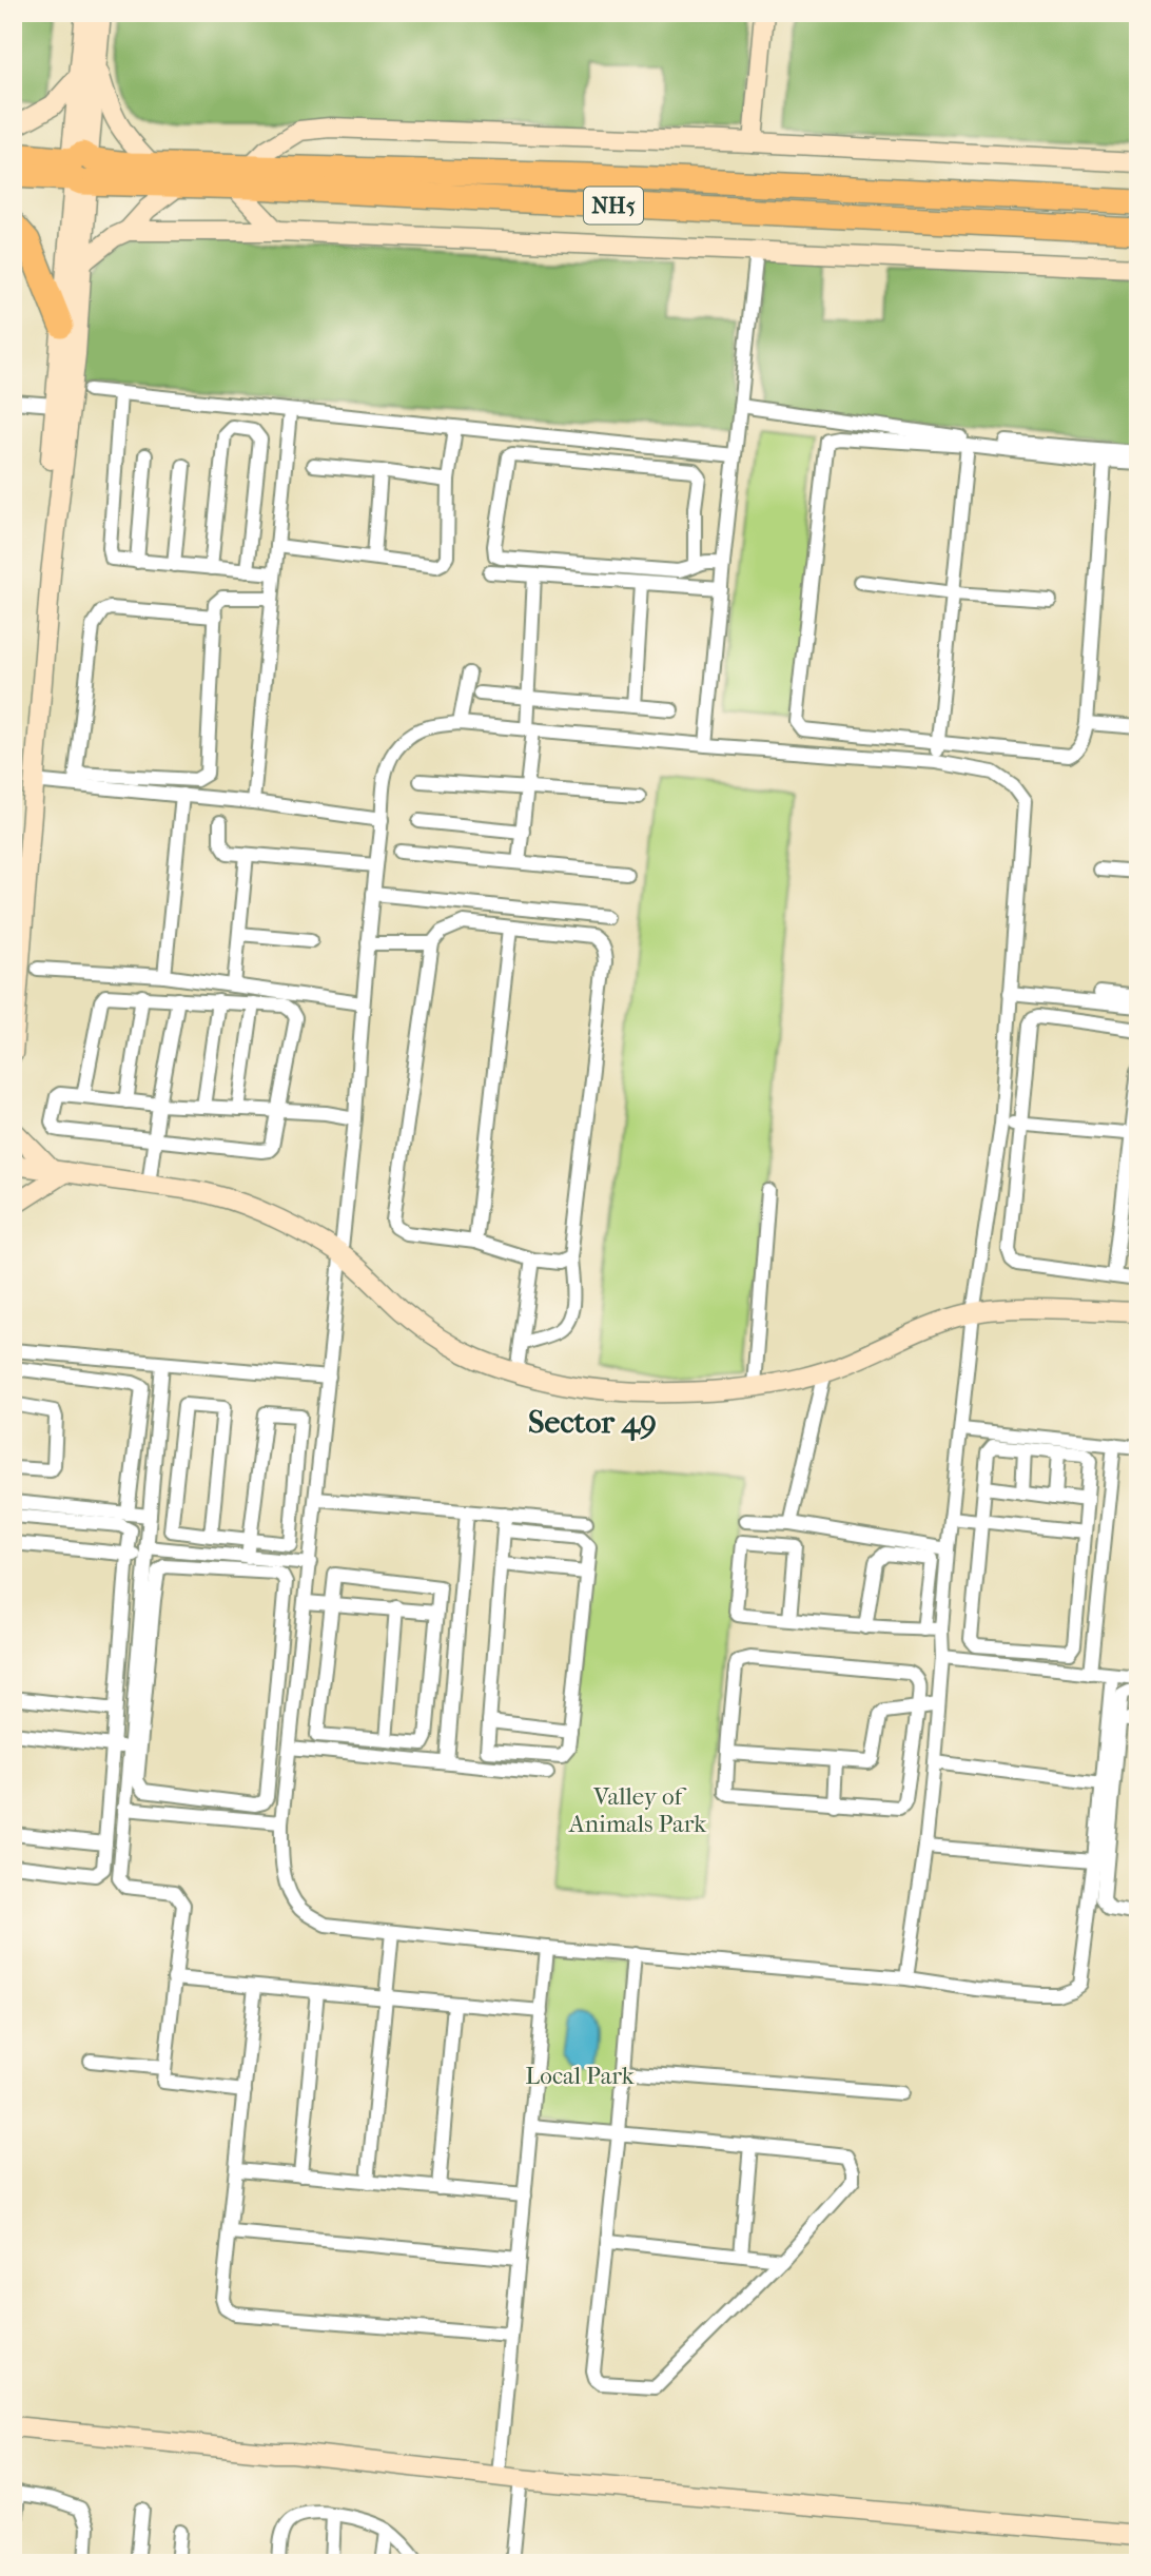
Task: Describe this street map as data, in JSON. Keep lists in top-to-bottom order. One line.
{"streets":{"highway":["NH5"]},"districts":["Sector 49"],"parks":["Valley of Animals Park","Local Park"]}
